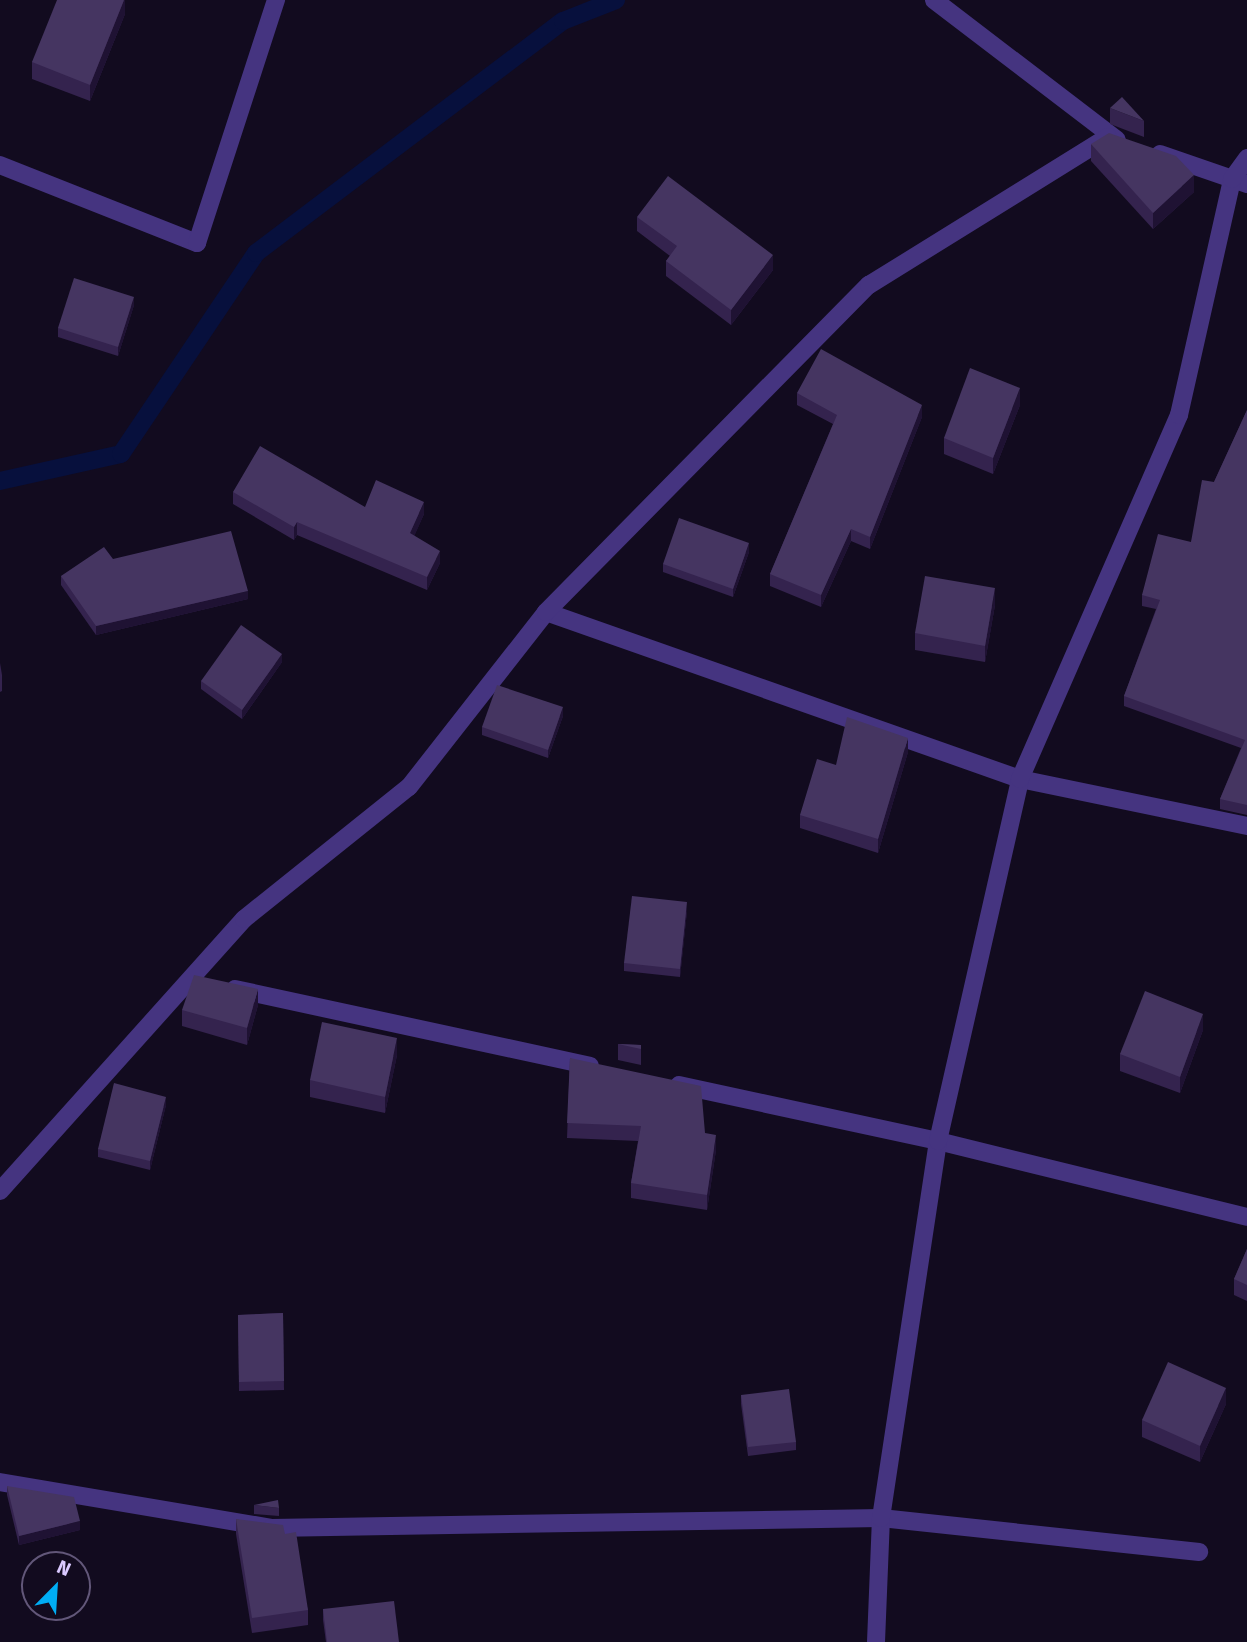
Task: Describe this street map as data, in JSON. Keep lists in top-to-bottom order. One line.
{"north":"top right"}
